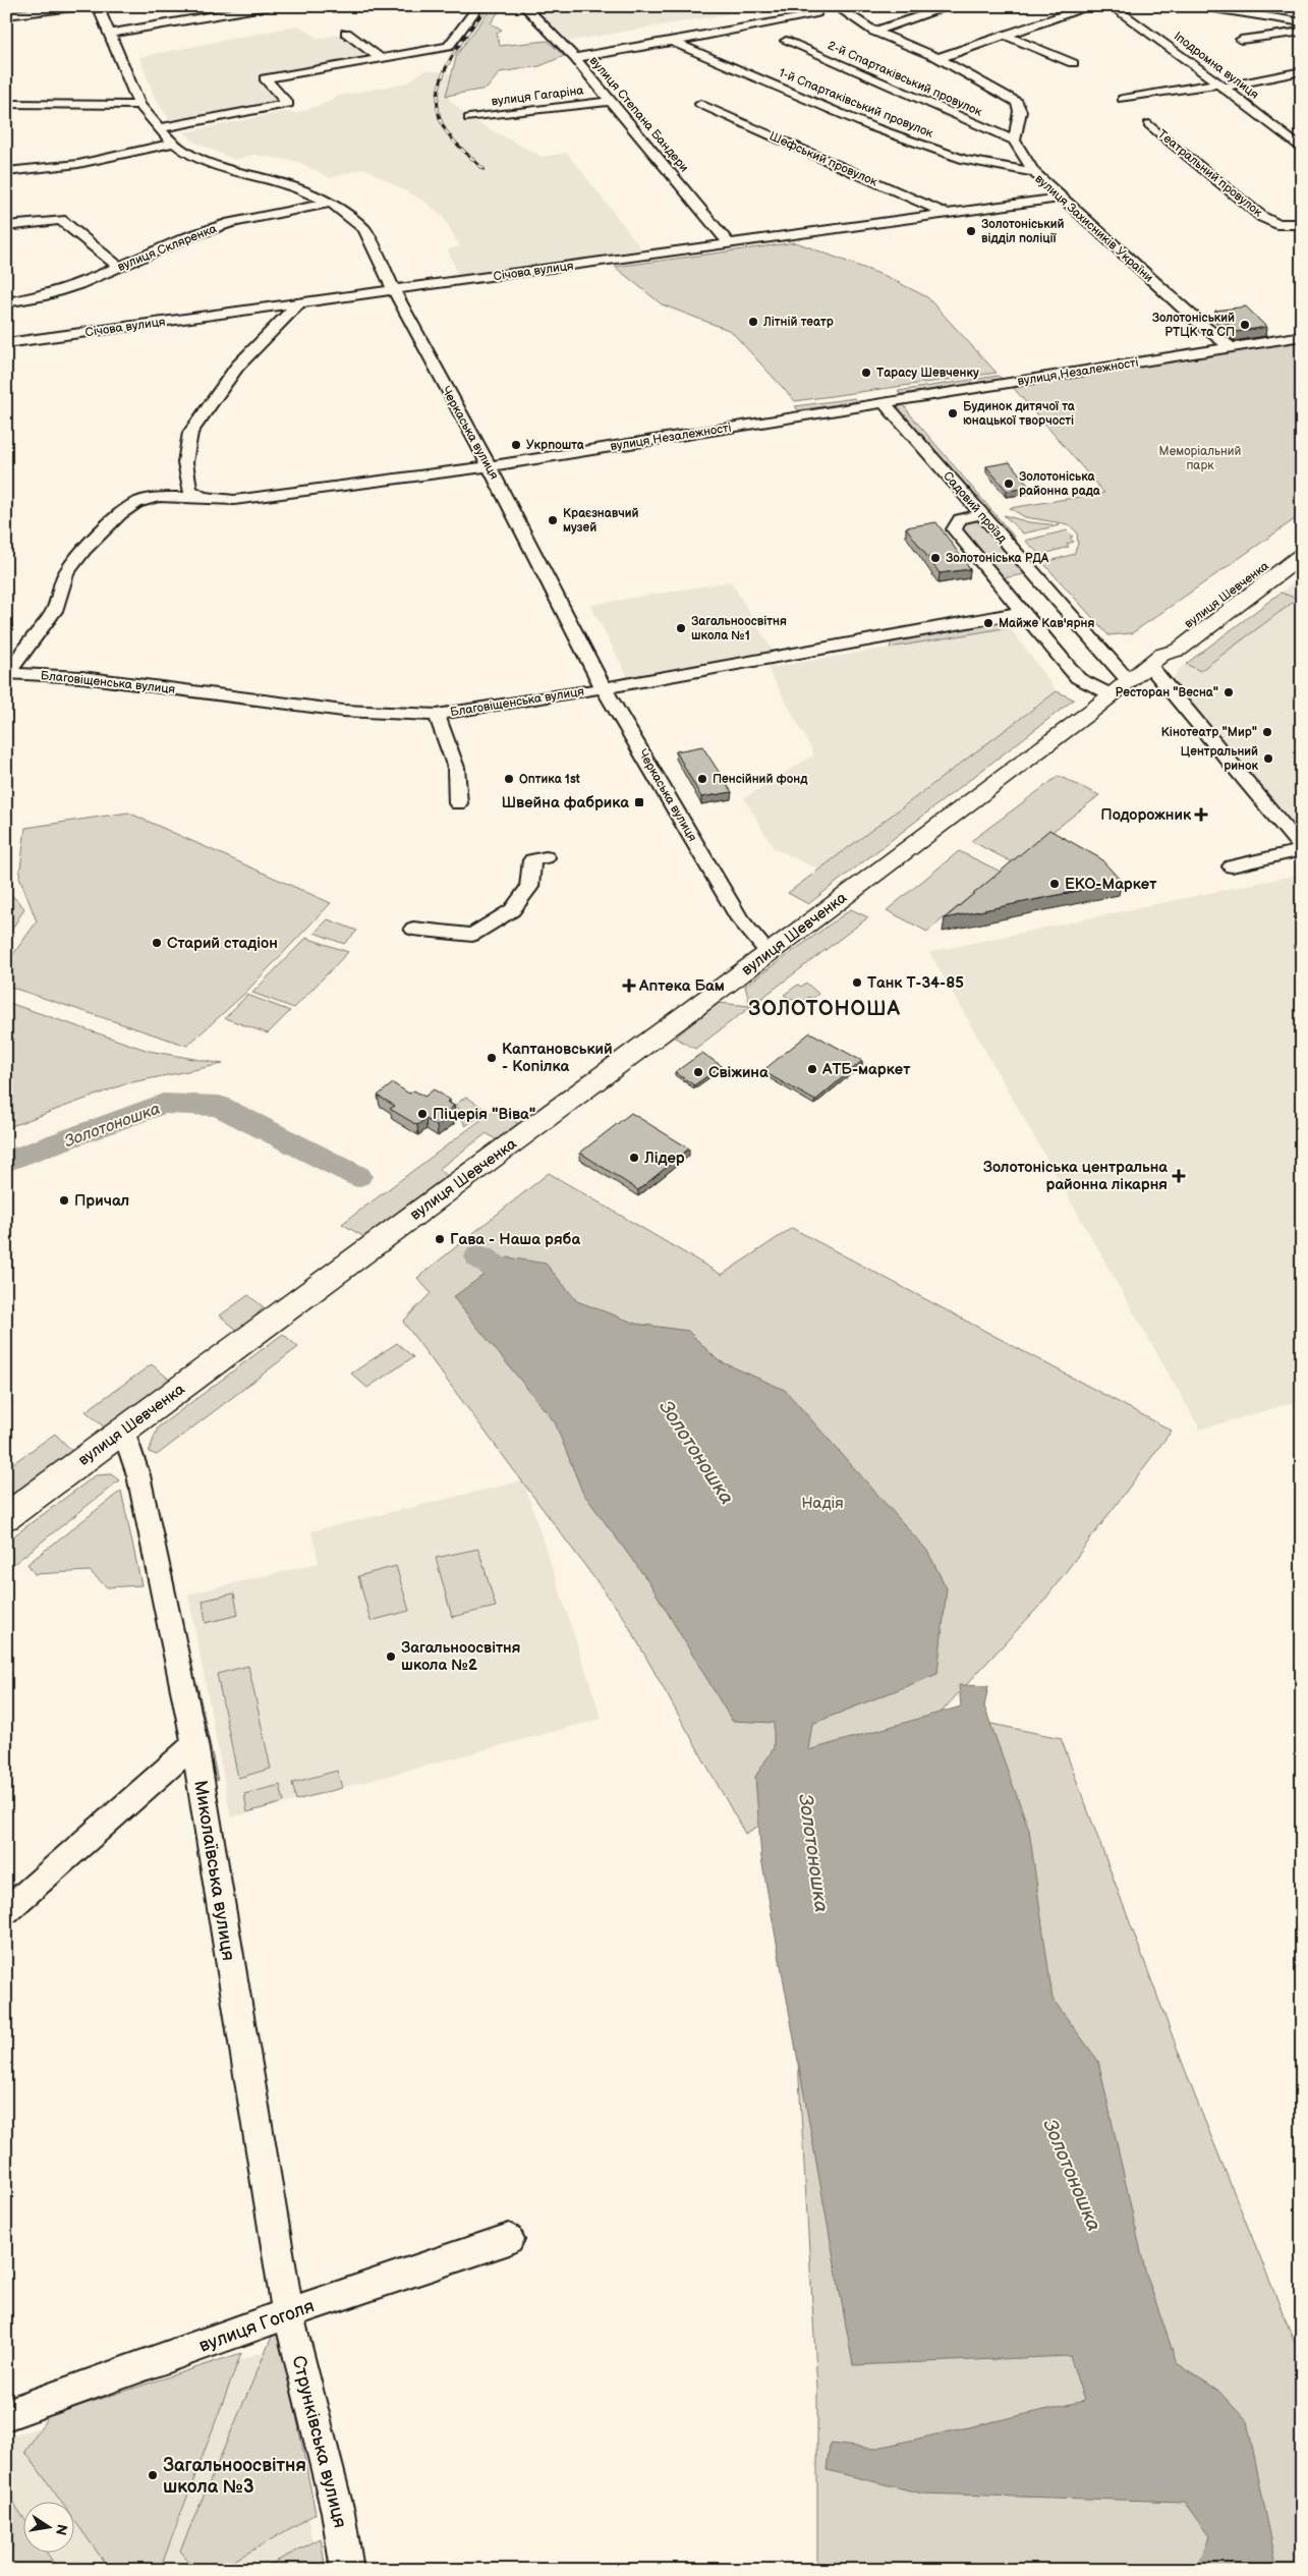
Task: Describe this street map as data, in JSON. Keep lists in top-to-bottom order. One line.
{"streets":{"main road":["вулиця Шевченка"],"street":["Іподромна вулиця","2-й Спартаківський провулок","вулиця Гагаріна","1-й Спартаківський провулок","вулиця Степана Бандери","Шефський провулок","Театральний провулок","вулиця Захисників України","вулиця Скляренка","Січова вулиця","вулиця Незалежності","Черкаська вулиця","Садовий проїзд","Благовіщенська вулиця","Миколаївська вулиця","вулиця Гоголя","Струнківська вулиця"]},"crossings":[["2-й Спартаківський провулок","вулиця Захисників України"],["вулиця Гагаріна","вулиця Степана Бандери"],["1-й Спартаківський провулок","вулиця Захисників України"],["вулиця Степана Бандери","Січова вулиця"],["Шефський провулок","Січова вулиця"],["вулиця Захисників України","Січова вулиця"],["вулиця Захисників України","вулиця Незалежності"],["вулиця Скляренка","Черкаська вулиця"],["Січова вулиця","Черкаська вулиця"],["вулиця Незалежності","Черкаська вулиця"],["вулиця Незалежності","Садовий проїзд"],["вулиця Незалежності","Благовіщенська вулиця"],["Черкаська вулиця","вулиця Шевченка"],["Черкаська вулиця","Благовіщенська вулиця"],["Садовий проїзд","вулиця Шевченка"],["вулиця Шевченка","Миколаївська вулиця"],["Миколаївська вулиця","вулиця Гоголя"],["Миколаївська вулиця","Струнківська вулиця"],["вулиця Гоголя","Струнківська вулиця"]],"districts":["ЗОЛОТОНОША"],"water":["Золотоношка"],"parks":["Меморіальний парк","Надія"],"places":{"other":["Золотоніський відділ поліції","Літній театр","Золотоніський РТЦК та СП","Тарасу Шевченку","Будинок дитячої та юнацької творчості","Укрпошта","Золотоніська районна рада","Краєзнавчий музей","Золотоніська РДА","Майже Кав'ярня","Загальноосвітня школа №1","Ресторан \"Весна\"","Кінотеатр \"Мир\"","Центральний ринок","Оптика 1st","Пенсійний фонд","ЕКО-Маркет","Старий стадіон","Танк Т-34-85","Каптановський - Копілка","АТБ-маркет","Свіжина","Піцерія \"Віва\"","Лідер","Причал","Гава - Наша ряба","Загальноосвітня школа №2","Загальноосвітня школа №3"],"transit":["Швейна фабрика"],"health":["Подорожник","Аптека Бам","Золотоніська центральна районна лікарня"]},"north":"right"}
